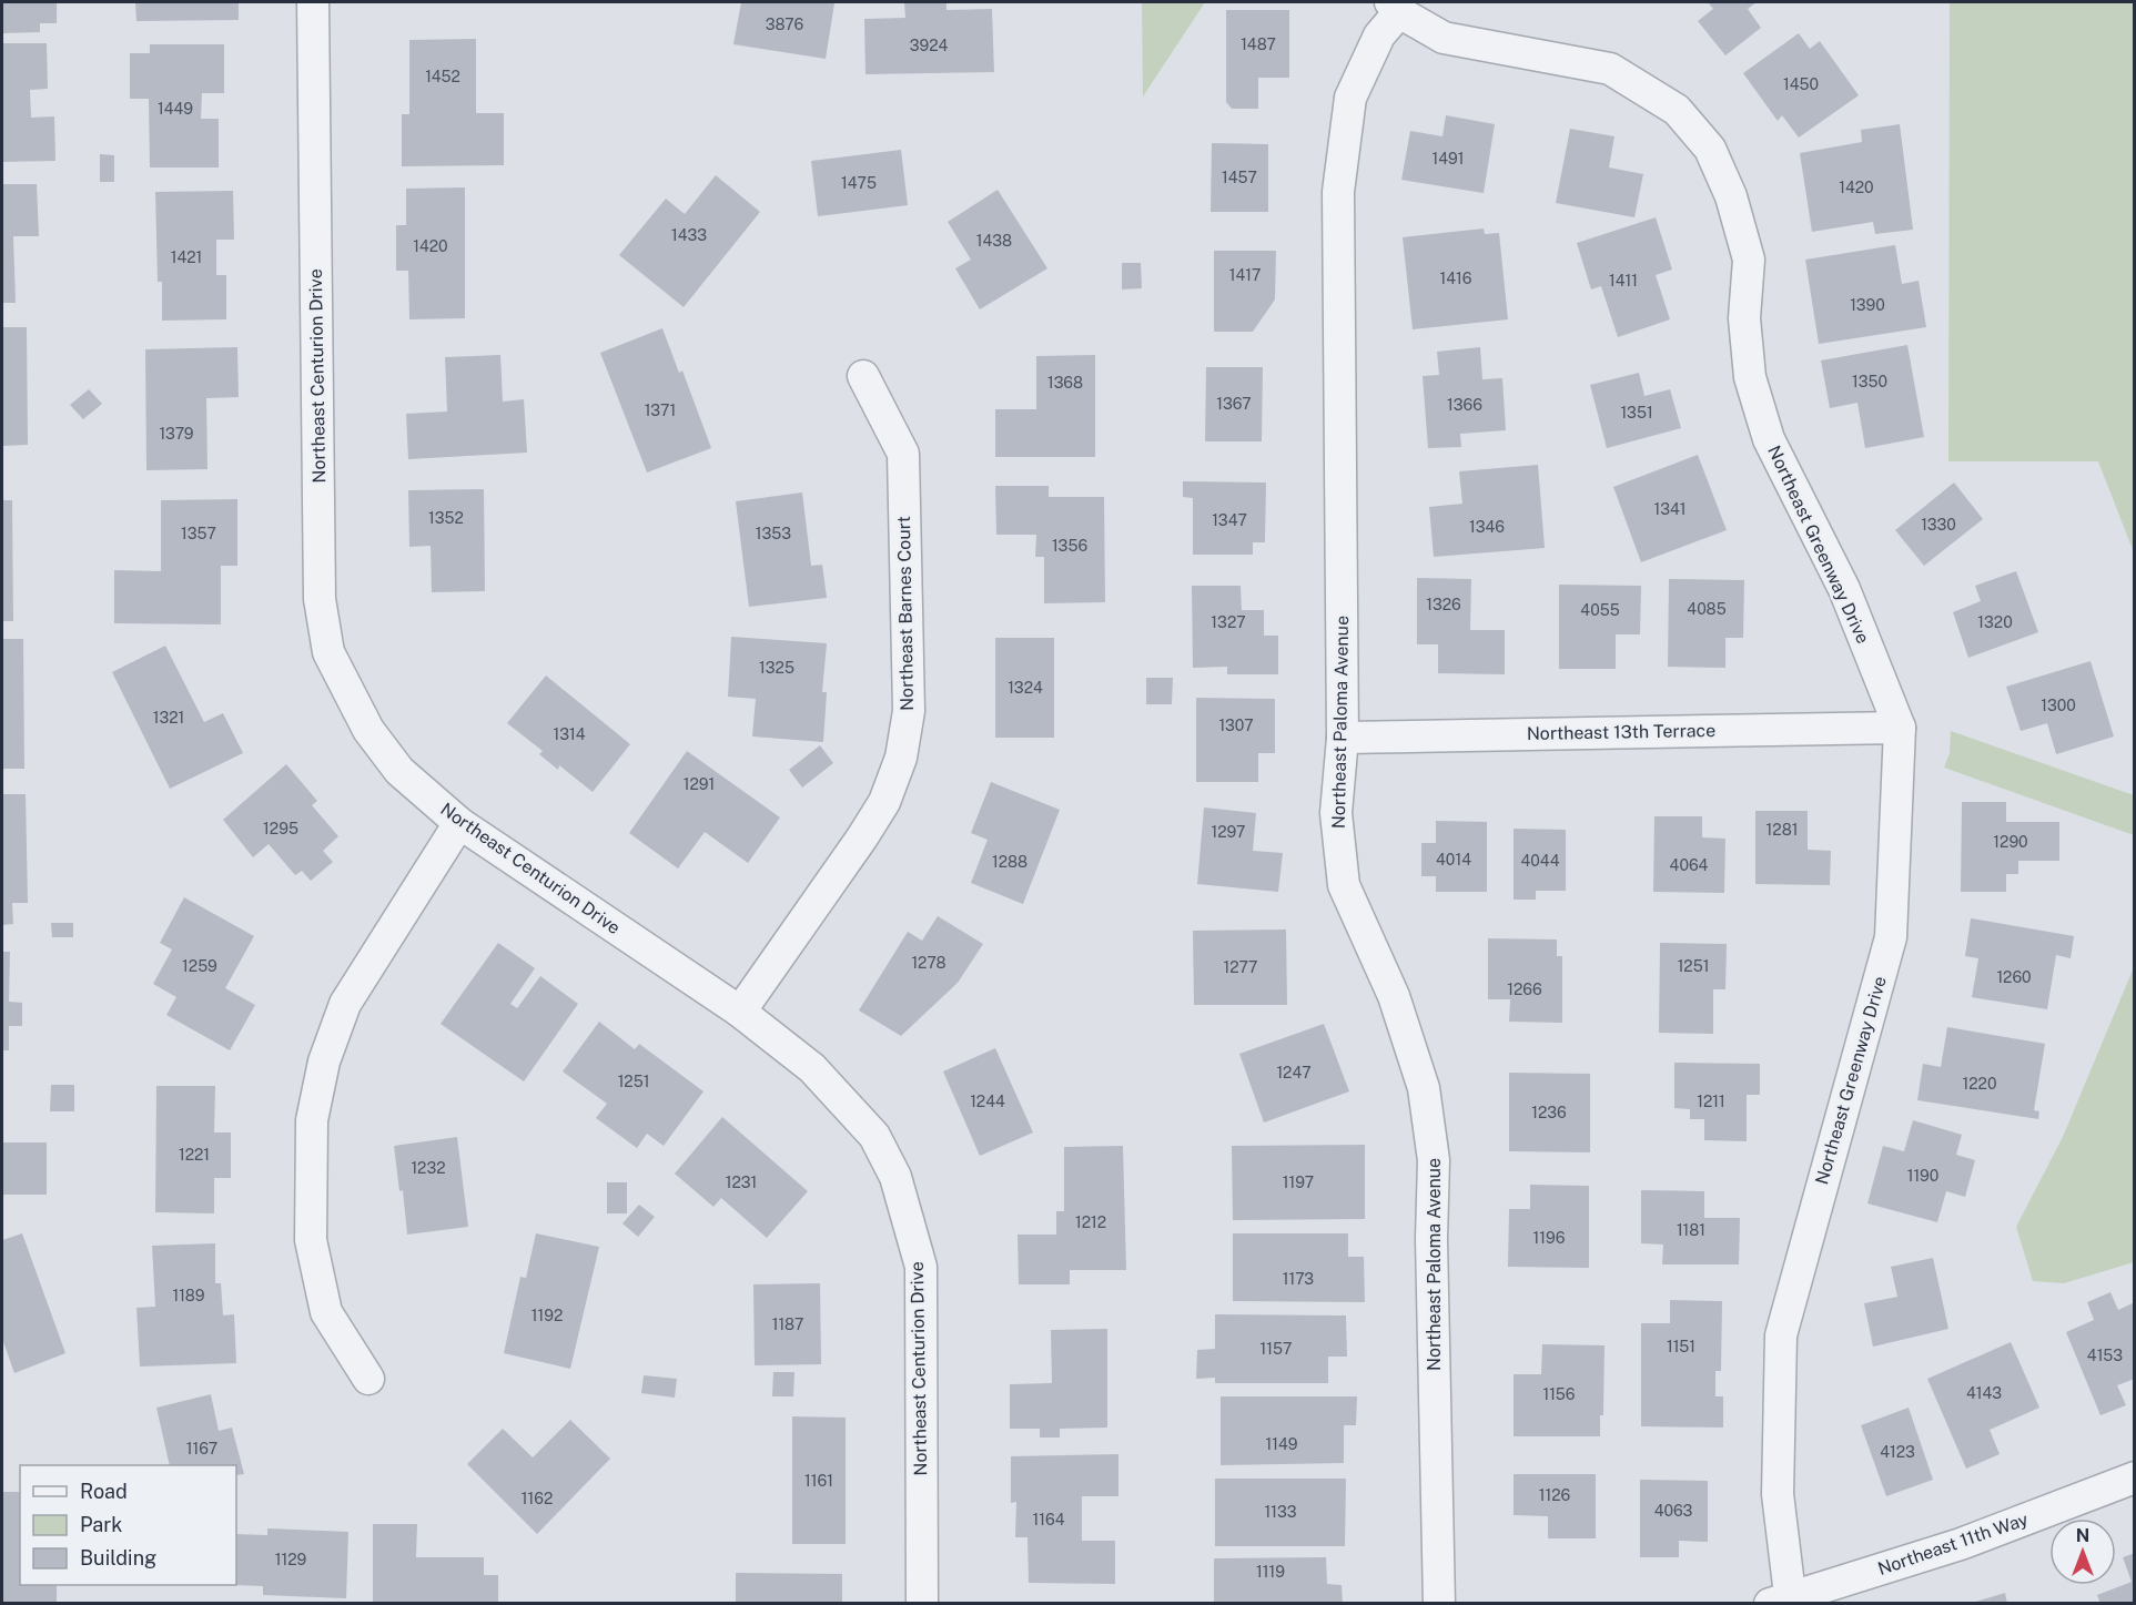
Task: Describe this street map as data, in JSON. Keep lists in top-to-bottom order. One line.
{"streets":{"street":["Northeast Centurion Drive","Northeast Greenway Drive","Northeast Barnes Court","Northeast Paloma Avenue","Northeast 13th Terrace","Northeast 11th Way"]},"crossings":[["Northeast Centurion Drive","Northeast Barnes Court"],["Northeast Greenway Drive","Northeast Paloma Avenue"],["Northeast Greenway Drive","Northeast 13th Terrace"],["Northeast Greenway Drive","Northeast 11th Way"],["Northeast Paloma Avenue","Northeast 13th Terrace"]],"house_numbers":["3876","1487","3924","1452","1450","1449","1491","1457","1475","1420","1433","1438","1420","1421","1417","1416","1411","1390","1350","1368","1367","1366","1371","1351","1379","1341","1352","1347","1330","1346","1357","1353","1356","1326","4085","4055","1327","1320","1325","1324","1300","1321","1307","1314","1291","1295","1281","1297","1290","4014","4044","1288","4064","1278","1259","1251","1277","1260","1266","1247","1251","1220","1244","1211","1236","1221","1232","1190","1231","1197","1212","1181","1196","1173","1189","1192","1187","1151","1157","4153","4143","1156","1149","1167","4123","1161","1126","1162","4063","1133","1164","1129","1119"],"legend":["Road","Park","Building"],"north":"top"}
